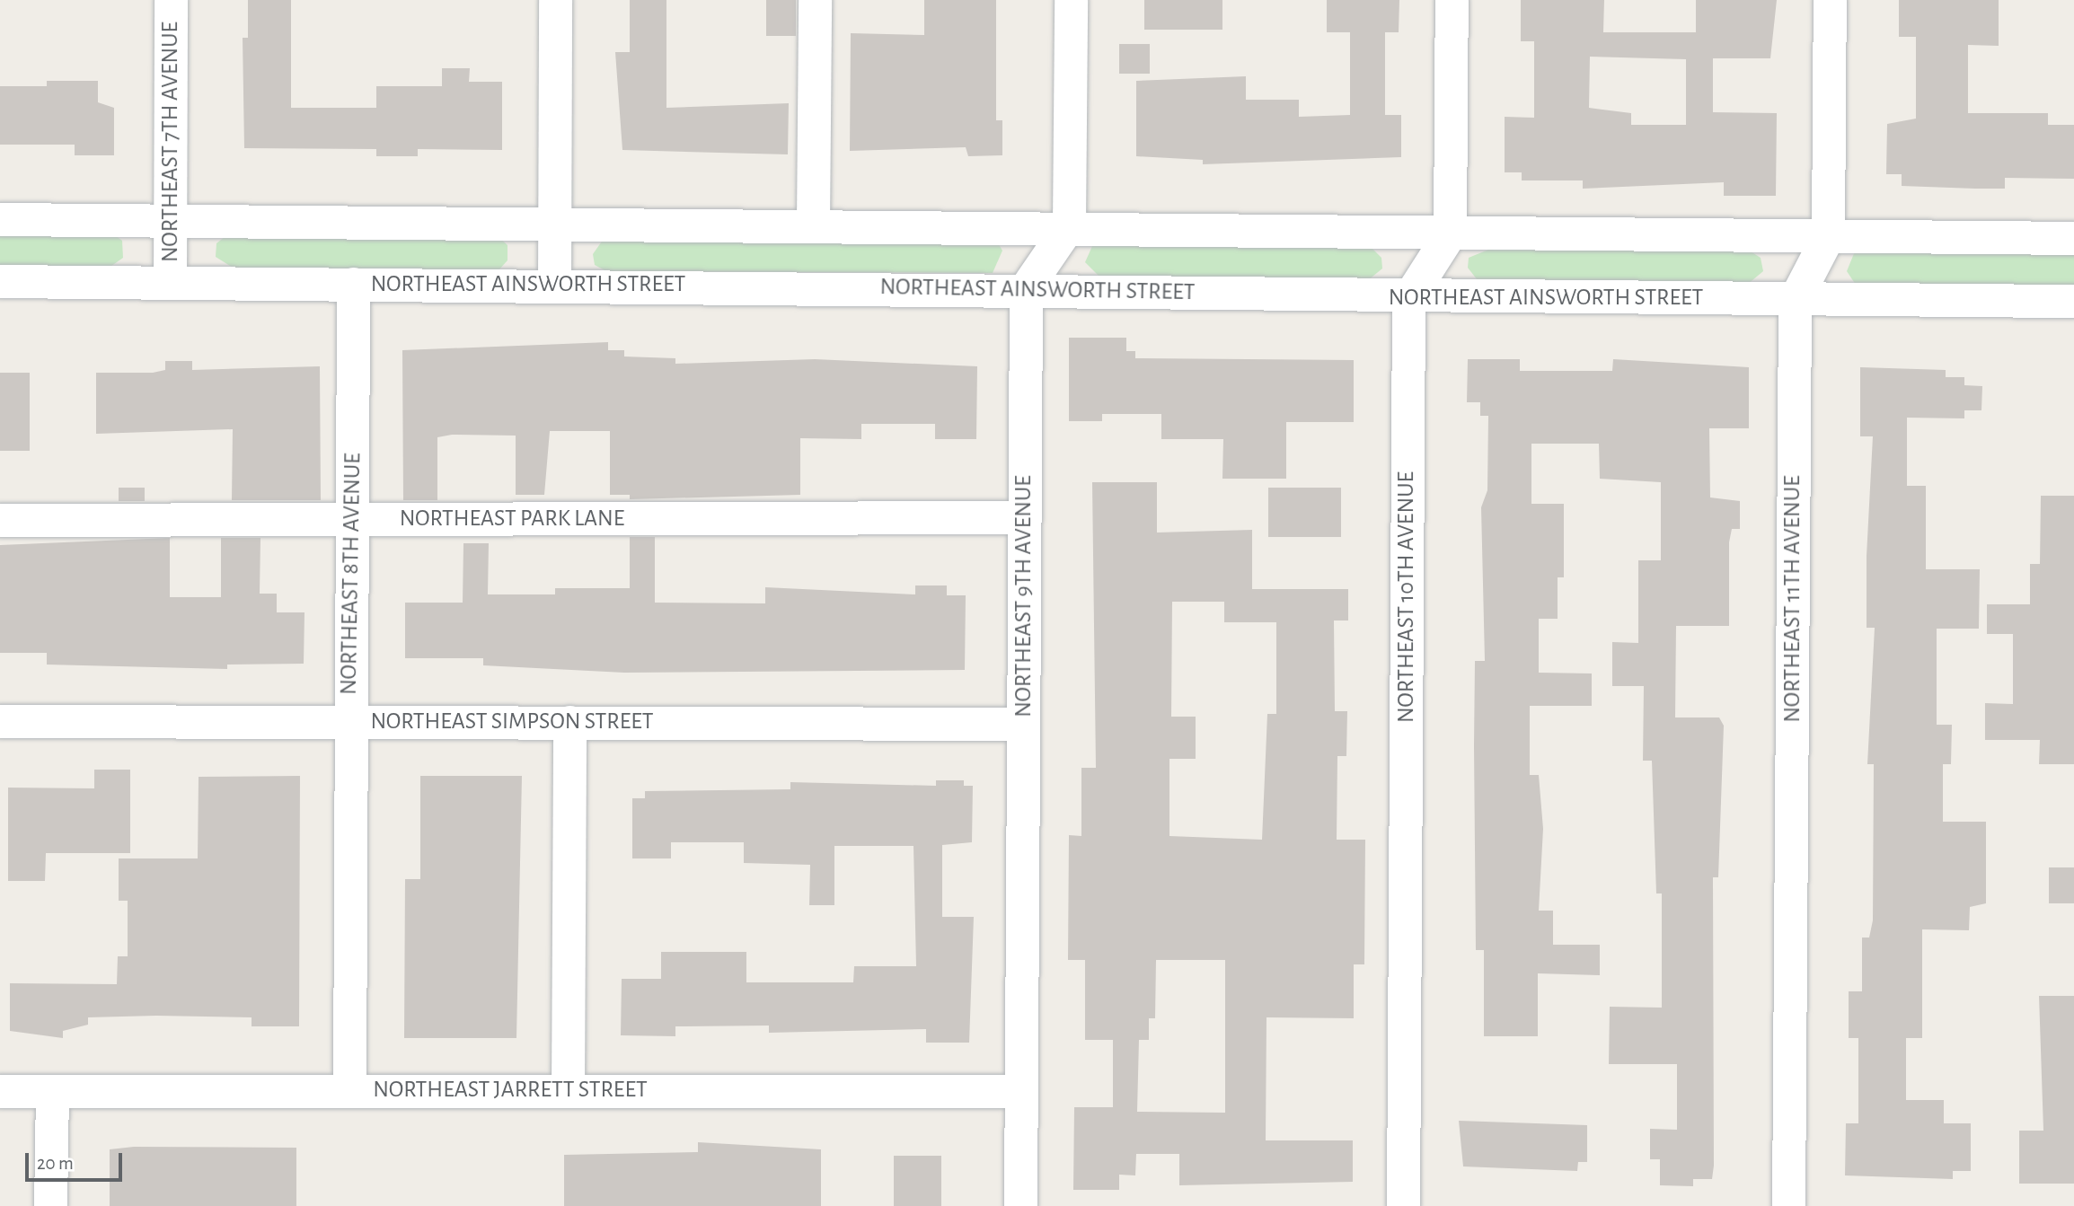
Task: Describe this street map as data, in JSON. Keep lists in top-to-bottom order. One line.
{"streets":{"street":["NORTHEAST 7TH AVENUE","NORTHEAST AINSWORTH STREET","NORTHEAST PARK LANE","NORTHEAST 8TH AVENUE","NORTHEAST 9TH AVENUE","NORTHEAST 10TH AVENUE","NORTHEAST 11TH AVENUE","NORTHEAST SIMPSON STREET","NORTHEAST JARRETT STREET"]},"crossings":[["NORTHEAST 7TH AVENUE","NORTHEAST AINSWORTH STREET"],["NORTHEAST AINSWORTH STREET","NORTHEAST 8TH AVENUE"],["NORTHEAST AINSWORTH STREET","NORTHEAST 9TH AVENUE"],["NORTHEAST AINSWORTH STREET","NORTHEAST 10TH AVENUE"],["NORTHEAST AINSWORTH STREET","NORTHEAST 11TH AVENUE"],["NORTHEAST PARK LANE","NORTHEAST 8TH AVENUE"],["NORTHEAST PARK LANE","NORTHEAST 9TH AVENUE"],["NORTHEAST 8TH AVENUE","NORTHEAST SIMPSON STREET"],["NORTHEAST 8TH AVENUE","NORTHEAST JARRETT STREET"],["NORTHEAST 9TH AVENUE","NORTHEAST SIMPSON STREET"],["NORTHEAST 9TH AVENUE","NORTHEAST JARRETT STREET"]],"scale_bar":"20 m"}
